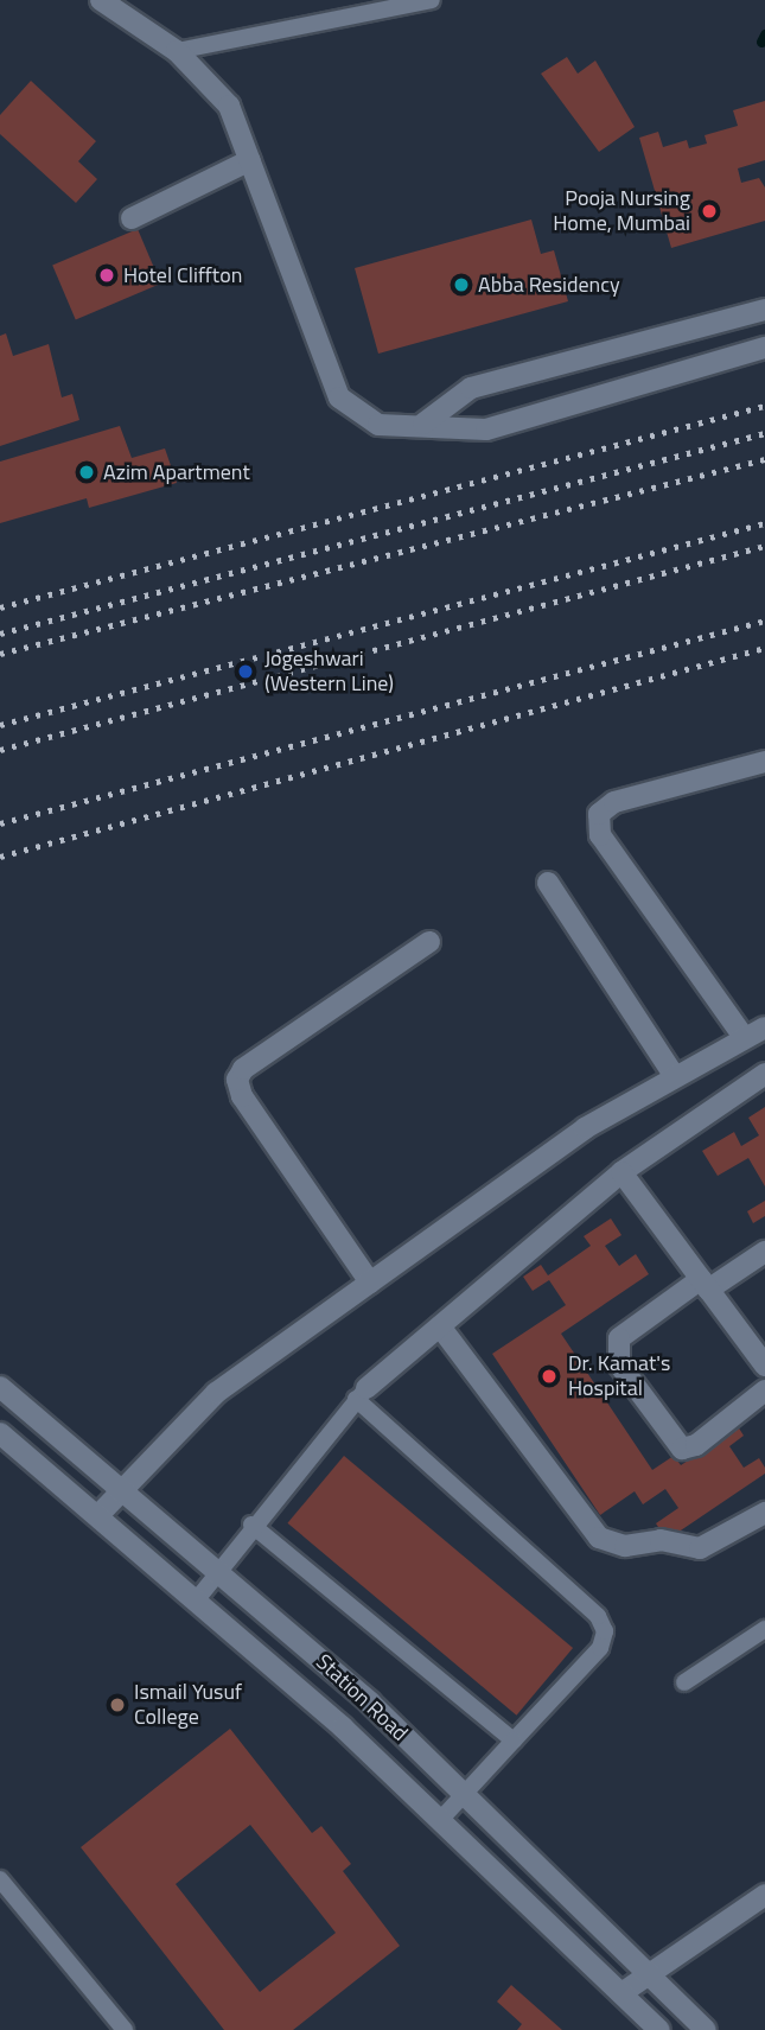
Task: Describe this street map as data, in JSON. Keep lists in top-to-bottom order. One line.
{"streets":{"street":["Station Road"]},"places":["Pooja Nursing Home, Mumbai","Hotel Cliffton","Abba Residency","Azim Apartment","Jogeshwari (Western Line)","Dr. Kamat's Hospital","Ismail Yusuf College"]}
